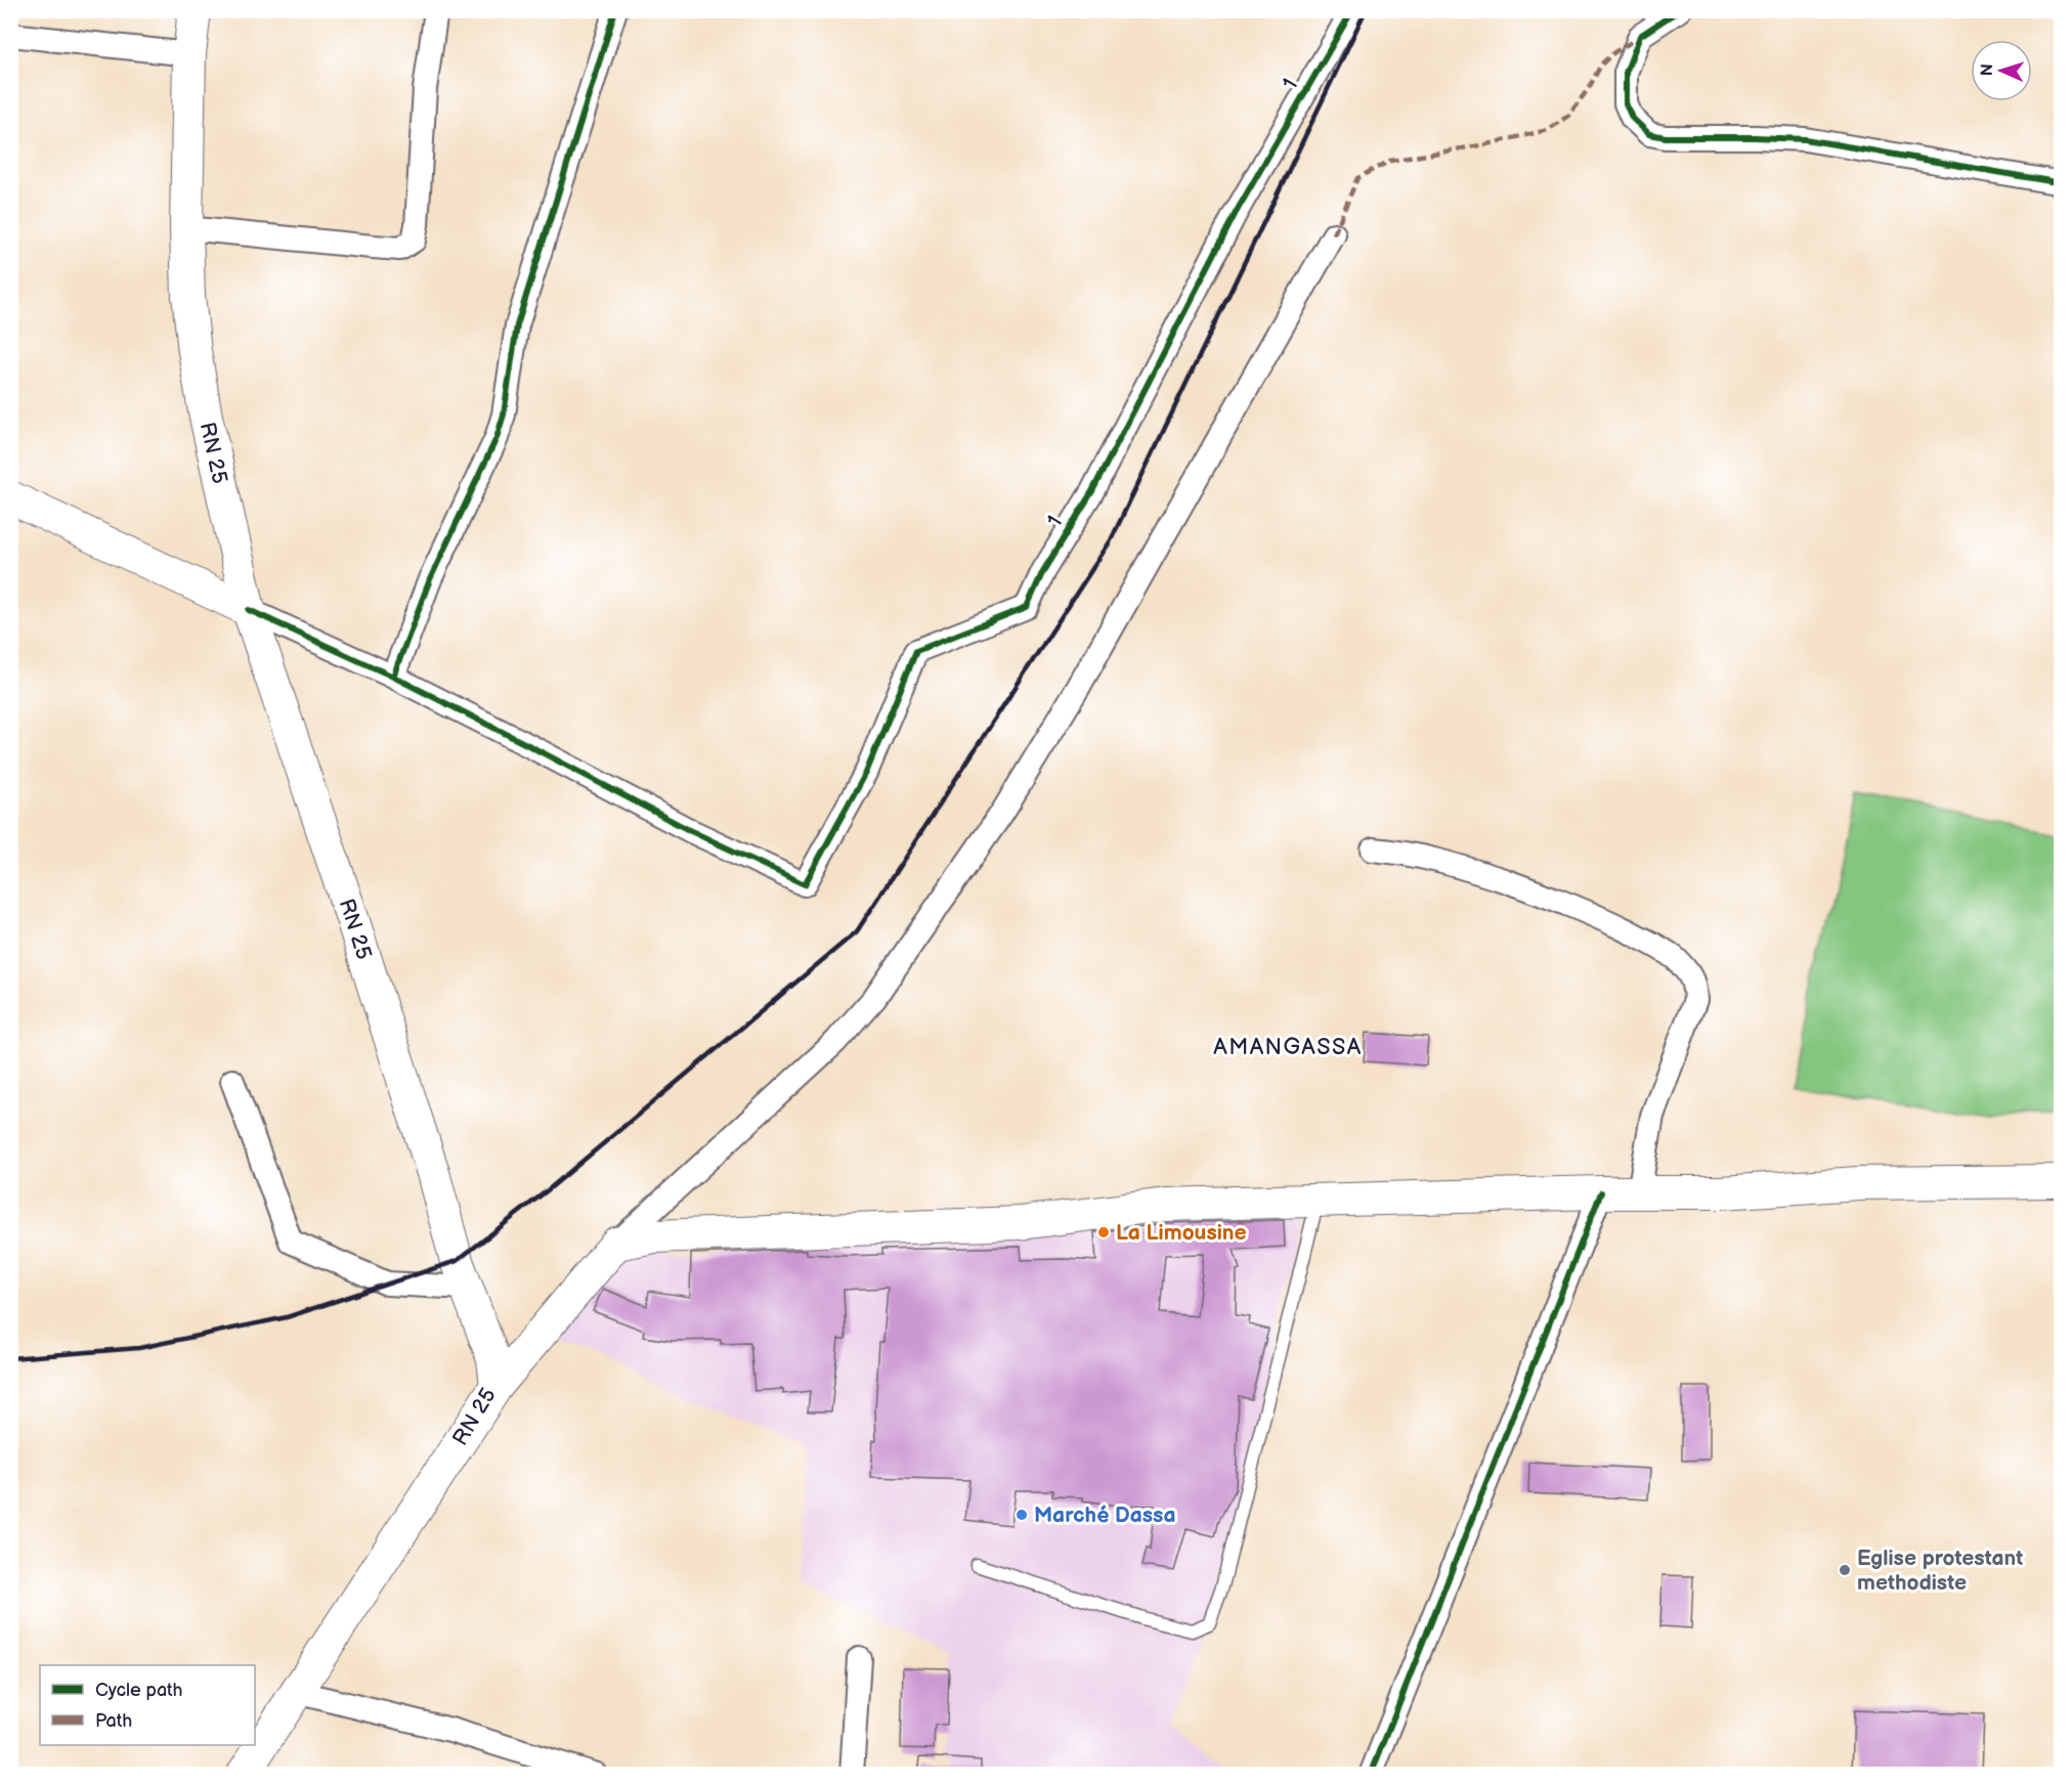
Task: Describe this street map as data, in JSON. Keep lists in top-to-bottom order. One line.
{"streets":{"main road":["RN 25"],"street":["1"]},"districts":["AMANGASSA"],"places":["La Limousine","Marché Dassa","Eglise protestant methodiste"],"legend":["Cycle path","Path"],"north":"left"}
